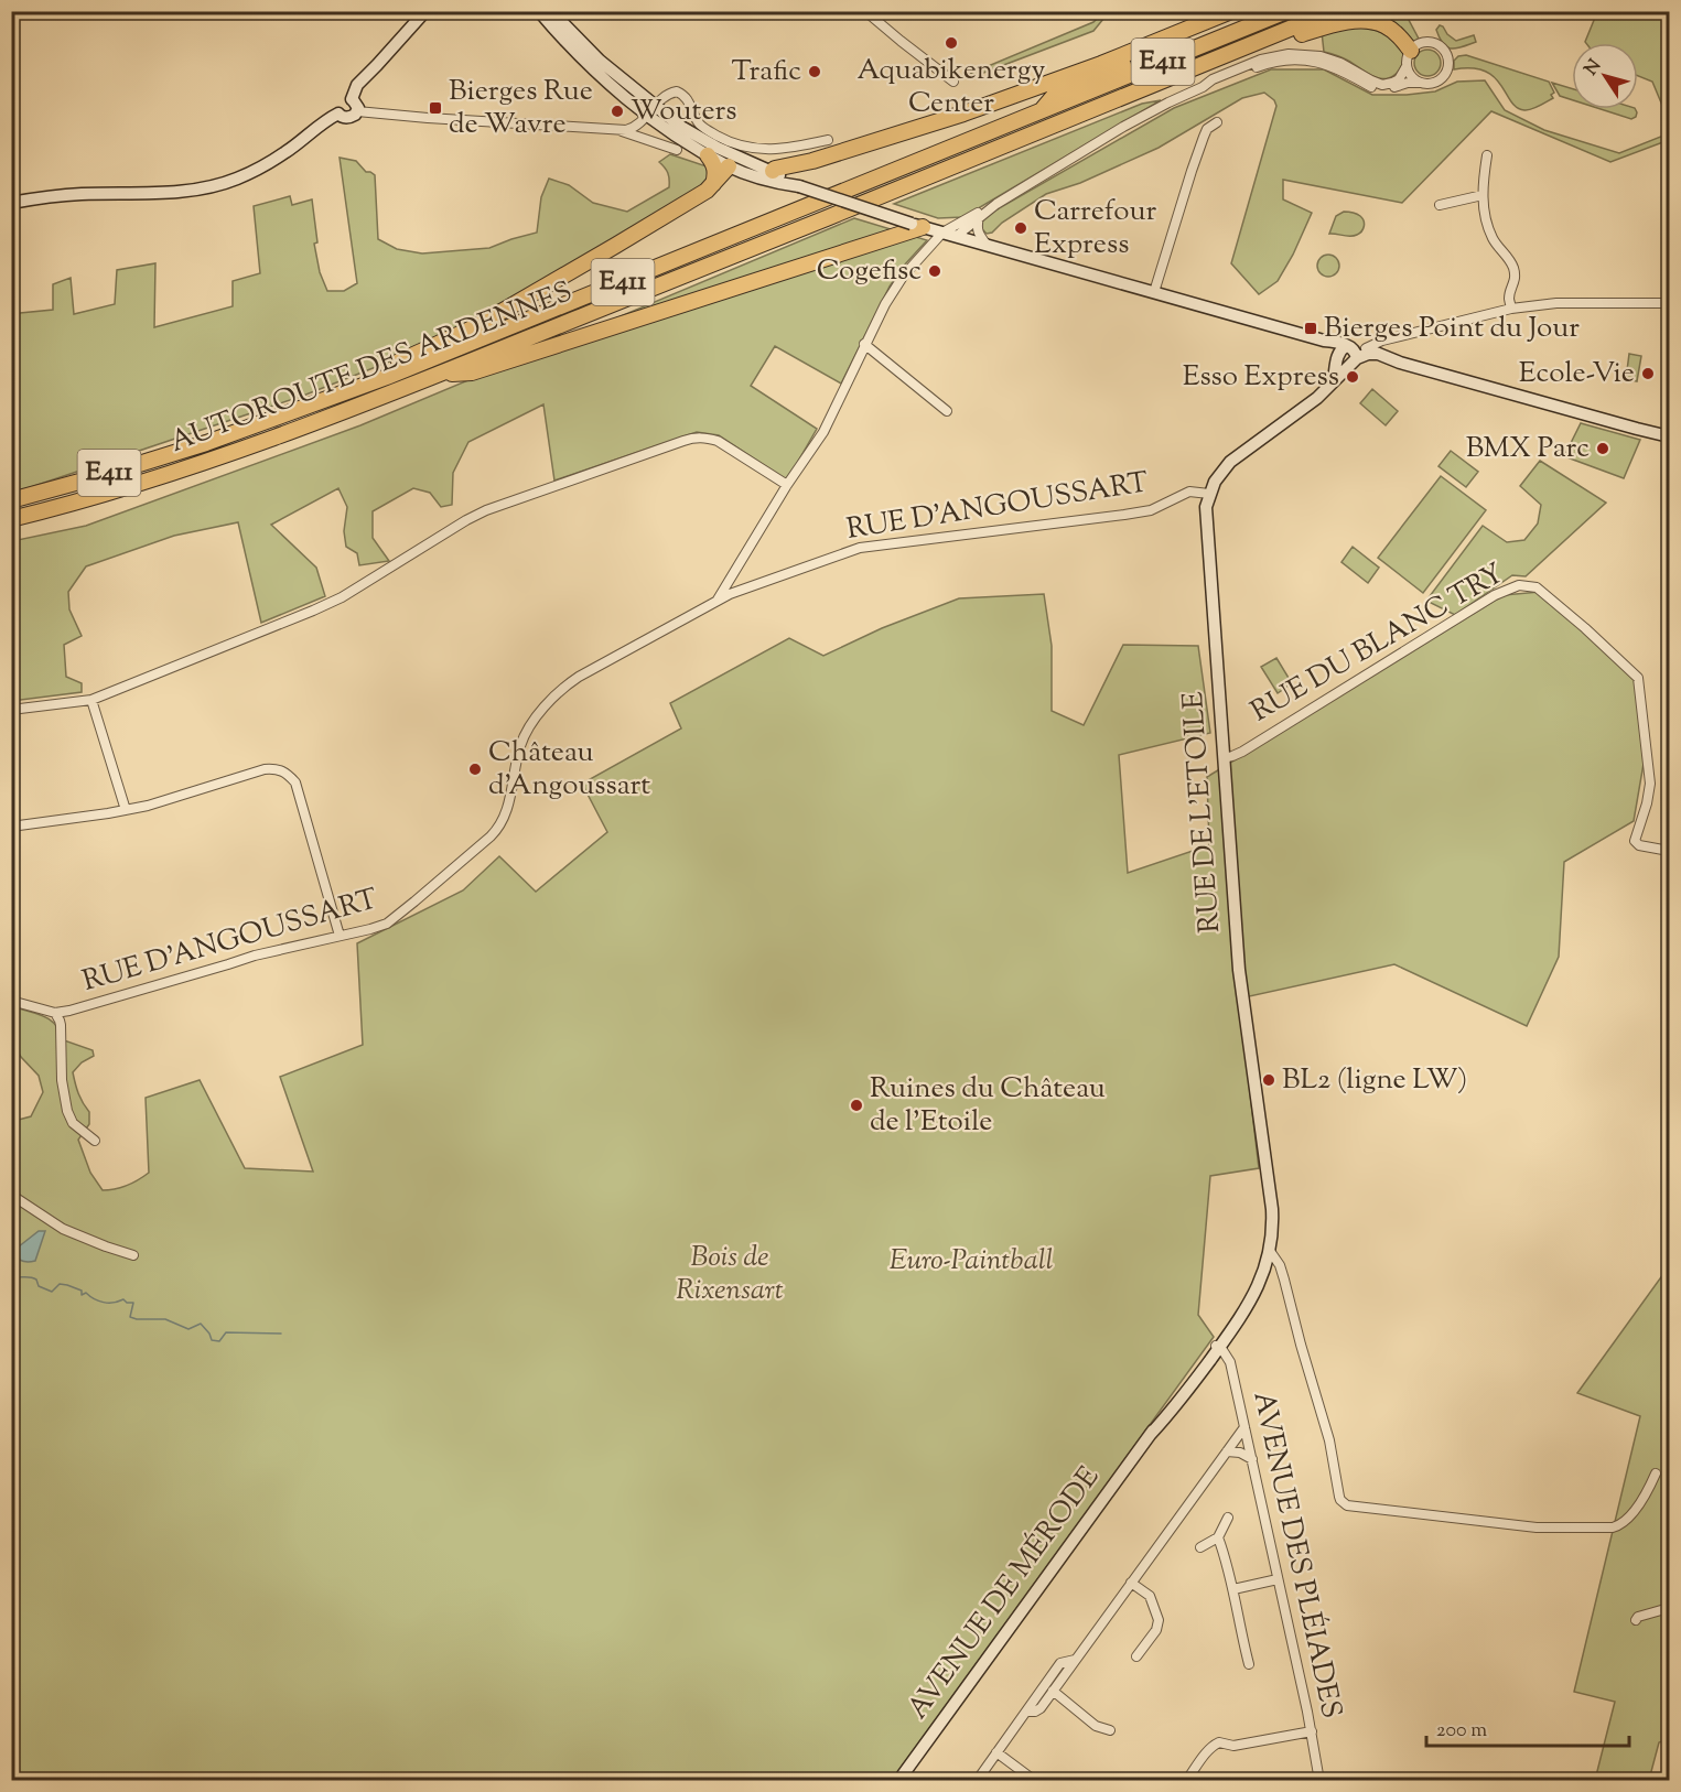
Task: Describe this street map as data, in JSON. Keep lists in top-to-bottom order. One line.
{"streets":{"highway":["E411","AUTOROUTE DES ARDENNES"],"street":["RUE D'ANGOUSSART","RUE DU BLANC TRY","RUE DE L'ETOILE","AVENUE DES PLÉIADES","AVENUE DE MÉRODE"]},"crossings":[["RUE D'ANGOUSSART","RUE DE L'ETOILE"],["RUE DU BLANC TRY","RUE DE L'ETOILE"],["RUE DE L'ETOILE","AVENUE DES PLÉIADES"],["RUE DE L'ETOILE","AVENUE DE MÉRODE"],["AVENUE DES PLÉIADES","AVENUE DE MÉRODE"]],"parks":["Bois de Rixensart","Euro-Paintball"],"places":{"other":["Aquabikenergy Center","Trafic","Wouters","Carrefour Express","Cogefisc","Ecole-Vie","Esso Express","BMX Parc","Château d'Angoussart","BL2 (ligne LW)","Ruines du Château de l'Etoile"],"transit":["Bierges Rue de Wavre","Bierges Point du Jour"]},"scale_bar":"200 m","north":"top left"}
